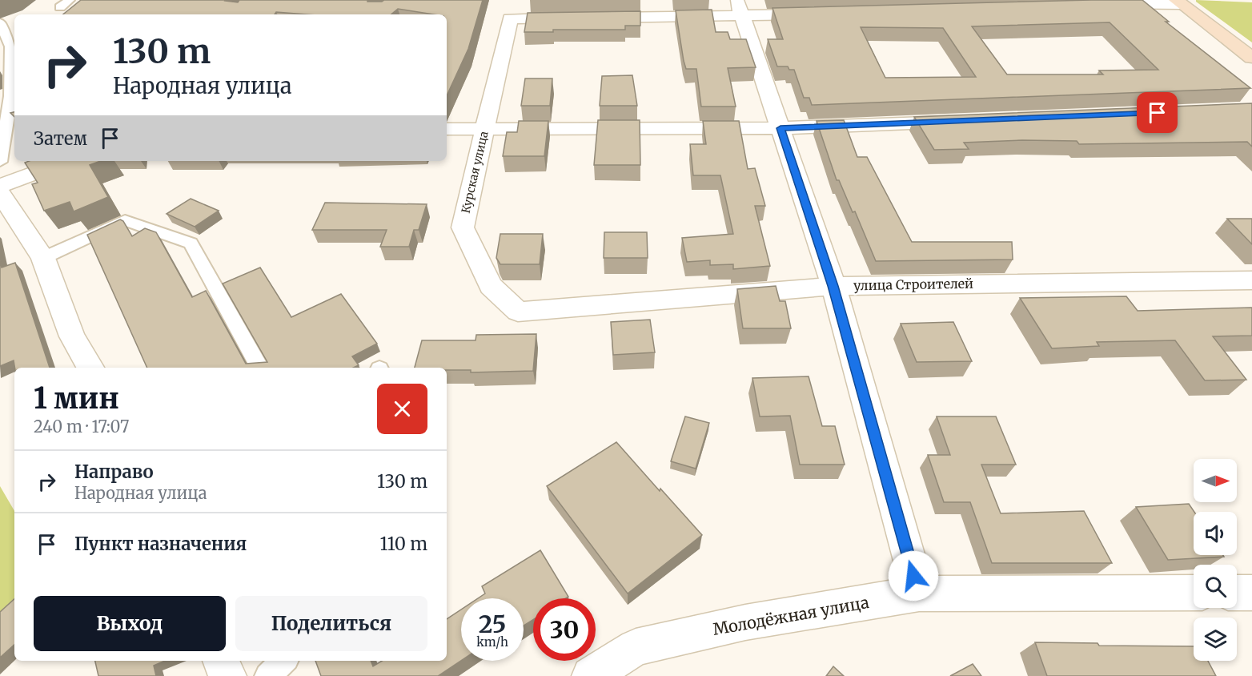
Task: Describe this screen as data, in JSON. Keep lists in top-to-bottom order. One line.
{"streets":{"street":["Курская улица","улица Строителей","Молодёжная улица"]},"crossings":[["Курская улица","улица Строителей"]],"north":"right","page":{"turn":["130 m","Народная улица"],"then":"Затем","heading":["1 мин","240 m · 17:07"],"list":[{"name":"Направо","note":"Народная улица","value":"130 m"},{"name":"Пункт назначения","value":"110 m"}],"buttons":["Выход","Поделиться"],"speed":"25 km/h","limit":"30"}}
